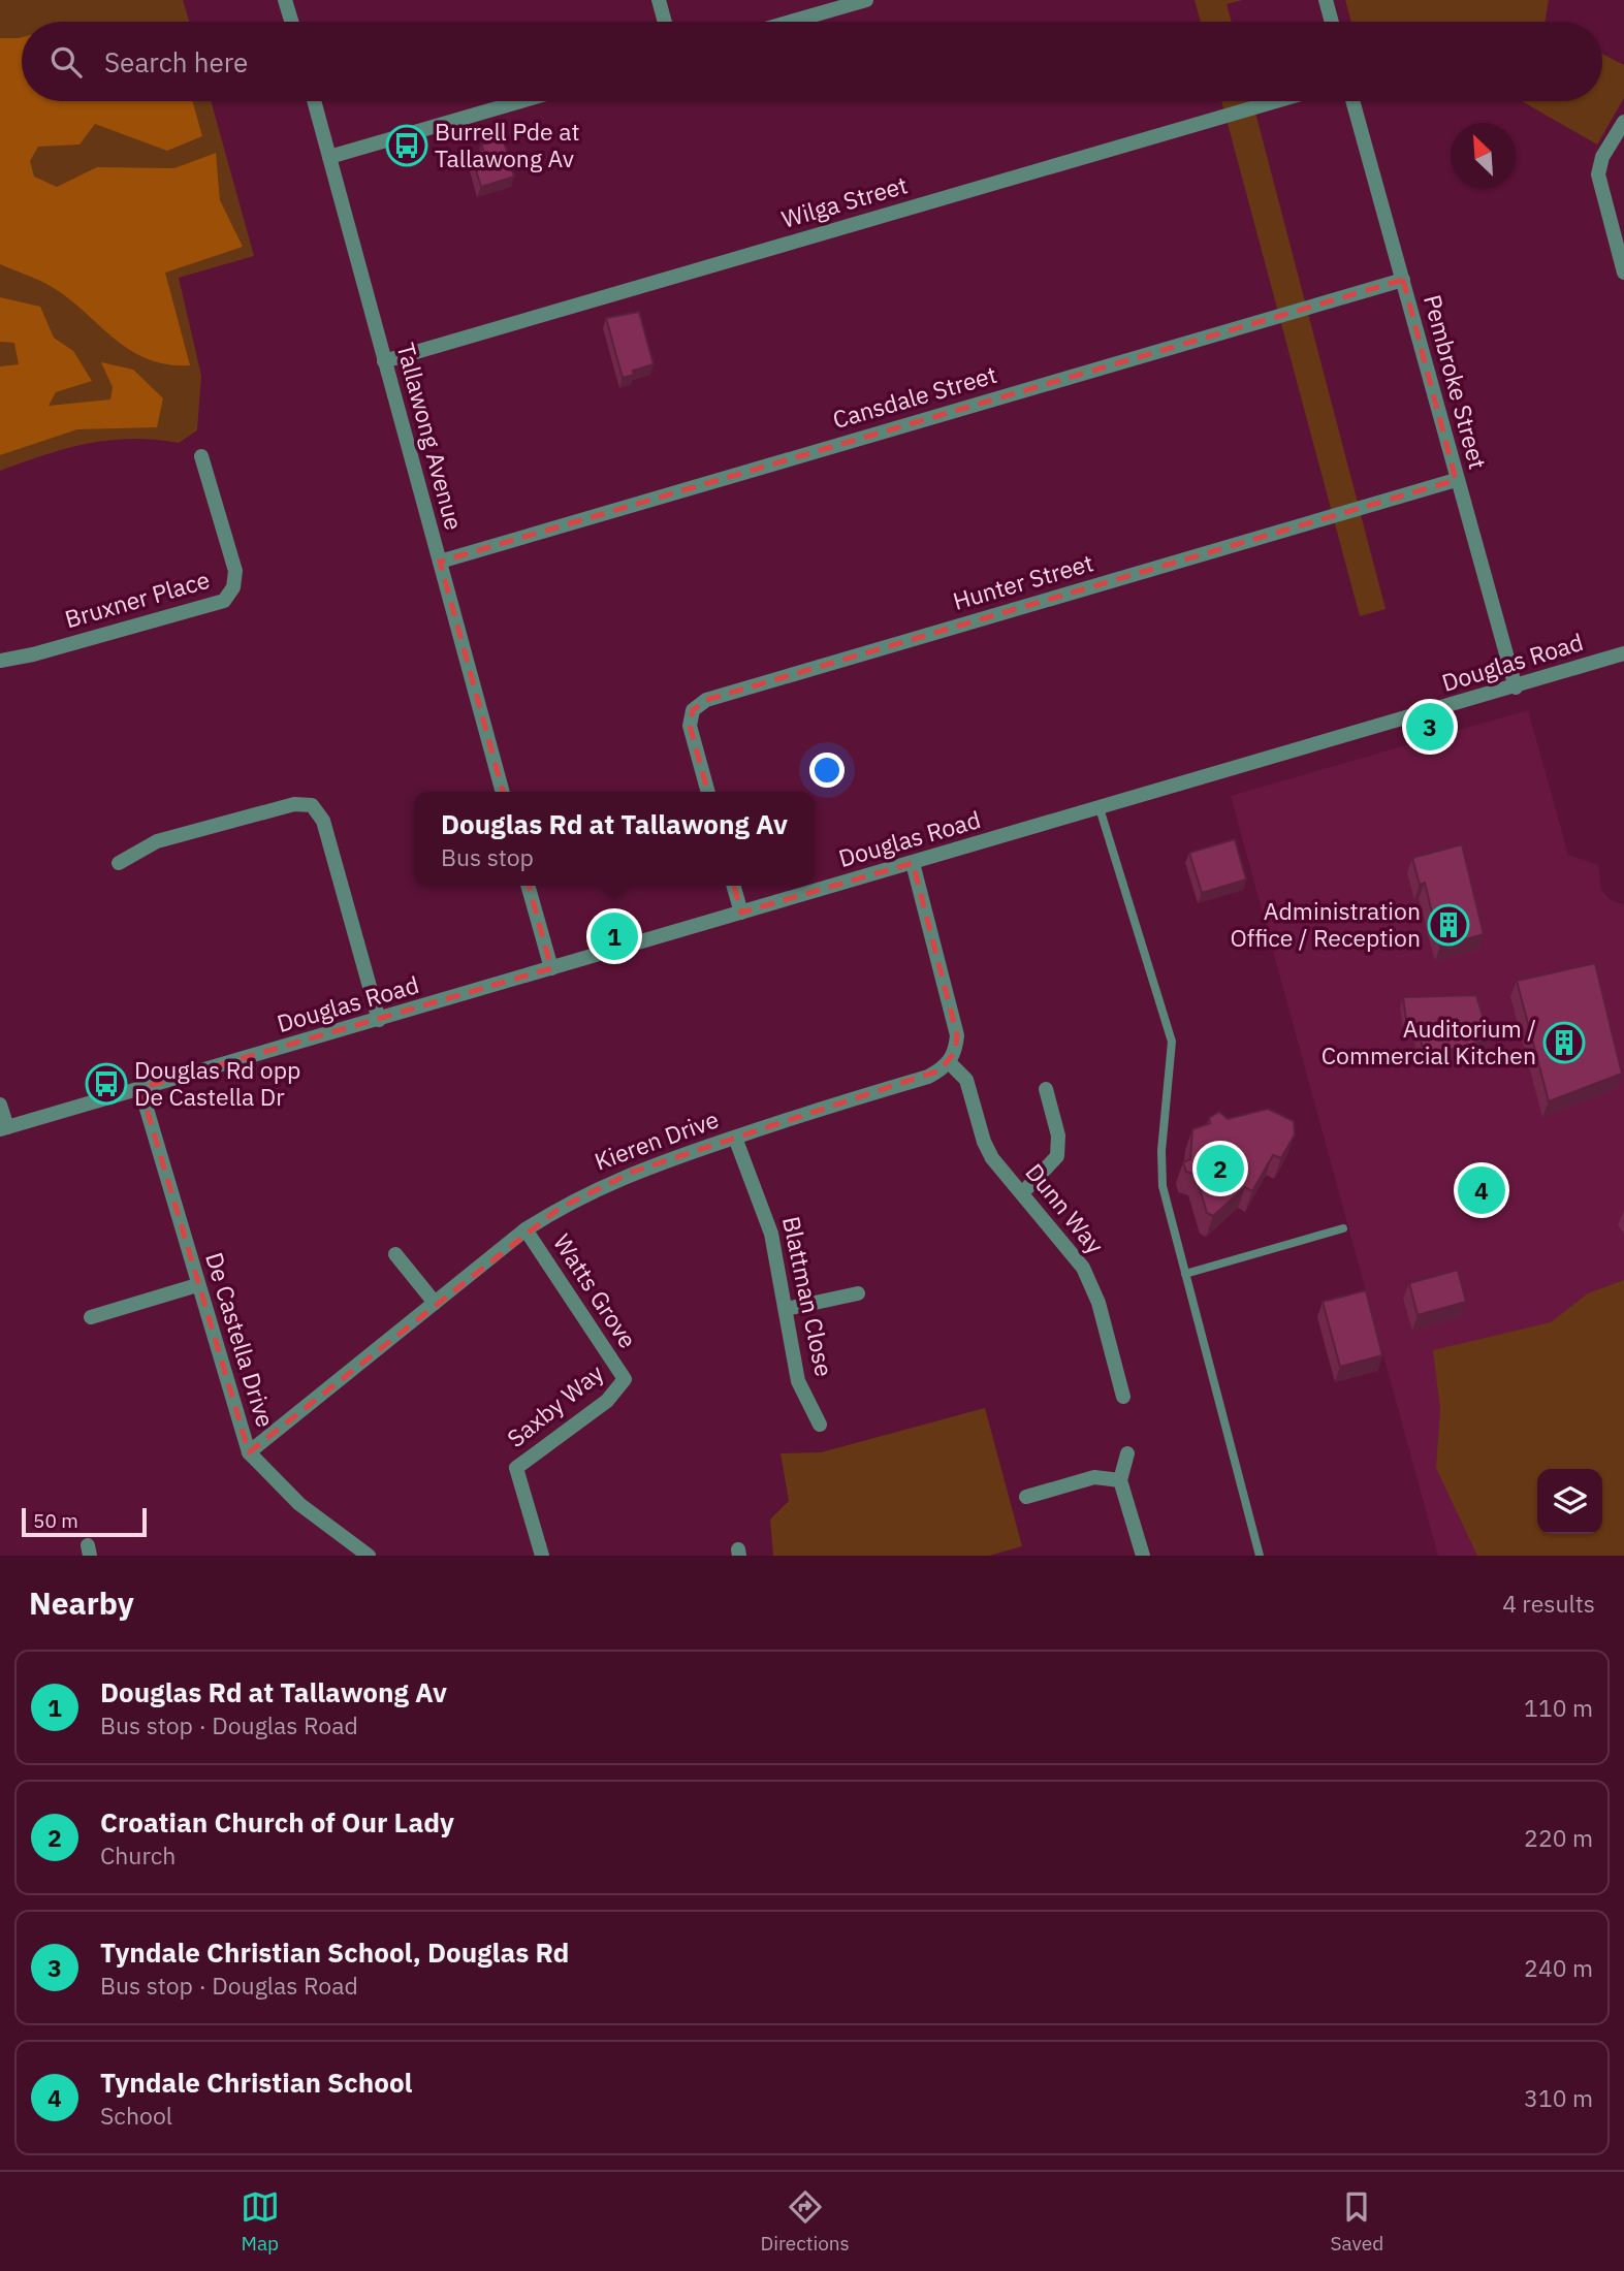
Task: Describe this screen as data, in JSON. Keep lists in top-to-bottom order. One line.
{"streets":{"street":["Wilga Street","Pembroke Street","Cansdale Street","Tallawong Avenue","Hunter Street","Bruxner Place","Douglas Road","Kieren Drive","Dunn Way","Watts Grove","Blattman Close","De Castella Drive","Saxby Way"]},"crossings":[["Wilga Street","Tallawong Avenue"],["Pembroke Street","Cansdale Street"],["Pembroke Street","Hunter Street"],["Pembroke Street","Douglas Road"],["Cansdale Street","Tallawong Avenue"],["Douglas Road","De Castella Drive"],["Kieren Drive","Dunn Way"],["Kieren Drive","Watts Grove"],["Kieren Drive","Blattman Close"],["Kieren Drive","De Castella Drive"],["Watts Grove","Saxby Way"]],"places":{"bus stop":["Burrell Pde at Tallawong Av","Douglas Rd opp De Castella Dr"],"building":["Administration Office / Reception","Auditorium / Commercial Kitchen"]},"scale_bar":"50 m","north":"top left","page":{"search":"Search here","pins":["3","1","2","4"],"popup":["Douglas Rd at Tallawong Av","Bus stop"],"scale":"50 m","heading":["Nearby","4 results"],"list":[{"mark":"1","name":"Douglas Rd at Tallawong Av","note":"Bus stop · Douglas Road","value":"110 m"},{"mark":"2","name":"Croatian Church of Our Lady","note":"Church","value":"220 m"},{"mark":"3","name":"Tyndale Christian School, Douglas Rd","note":"Bus stop · Douglas Road","value":"240 m"},{"mark":"4","name":"Tyndale Christian School","note":"School","value":"310 m"}],"nav":["Map","Directions","Saved"]}}
